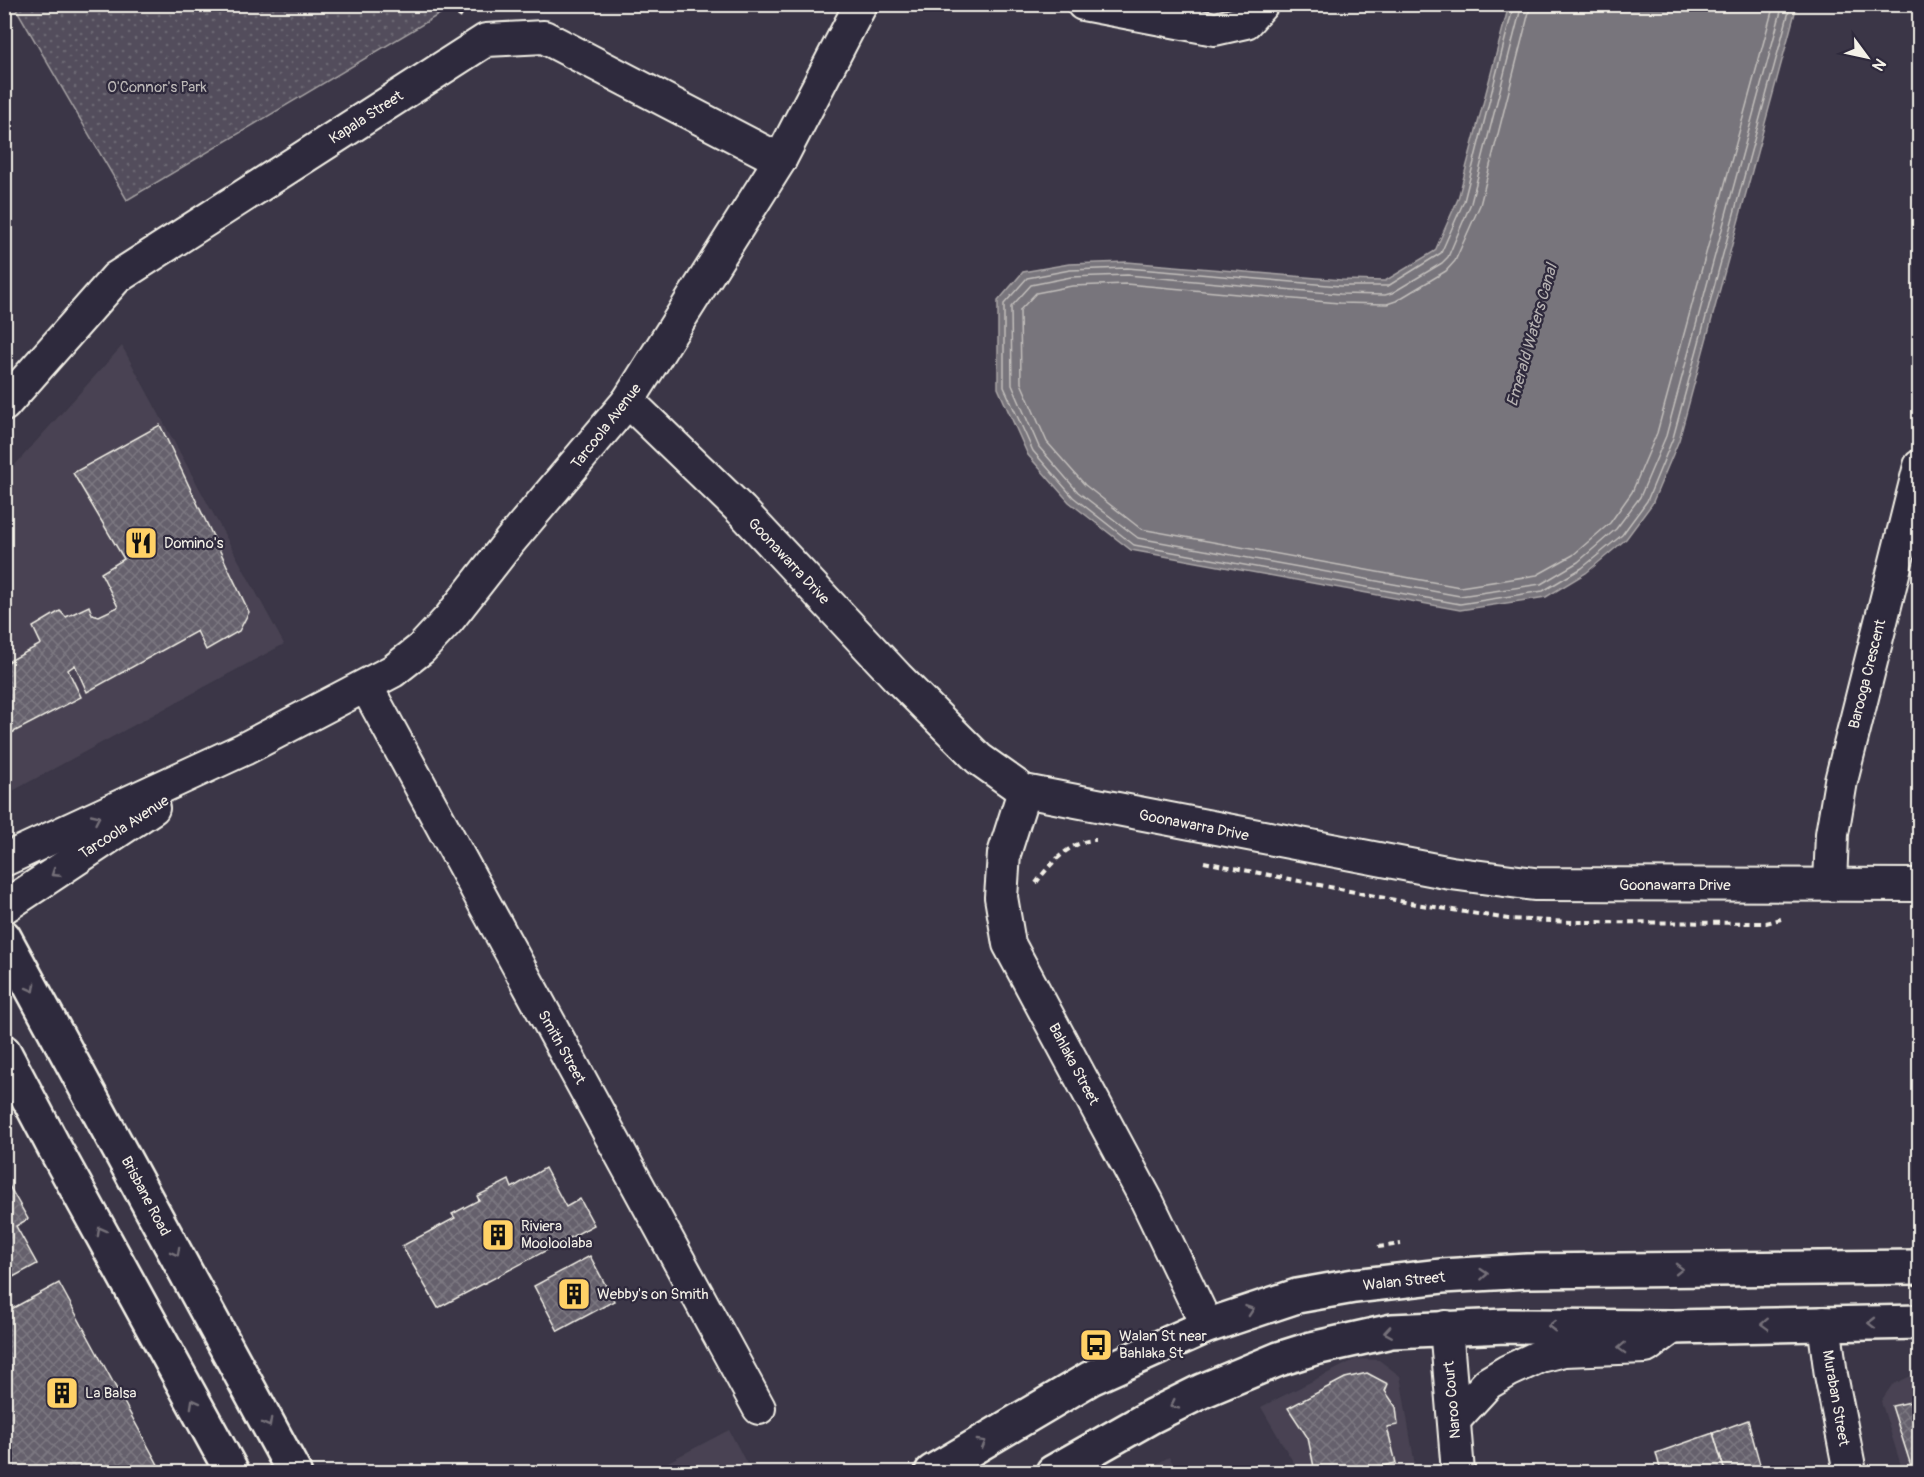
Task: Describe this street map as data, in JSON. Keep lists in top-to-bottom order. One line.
{"streets":{"main road":["Brisbane Road","Walan Street"],"street":["Kapala Street","Tarcoola Avenue","Goonawarra Drive","Barooga Crescent","Smith Street","Bahlaka Street","Muraban Street","Naroo Court"]},"crossings":[["Kapala Street","Tarcoola Avenue"],["Tarcoola Avenue","Goonawarra Drive"],["Tarcoola Avenue","Smith Street"],["Goonawarra Drive","Barooga Crescent"],["Goonawarra Drive","Bahlaka Street"],["Bahlaka Street","Walan Street"]],"water":["Emerald Waters Canal"],"parks":["O'Connor's Park"],"places":{"restaurant":["Domino's"],"building":["Riviera Mooloolaba","Webby's on Smith","La Balsa"],"bus stop":["Walan St near Bahlaka St"]},"north":"bottom right"}
